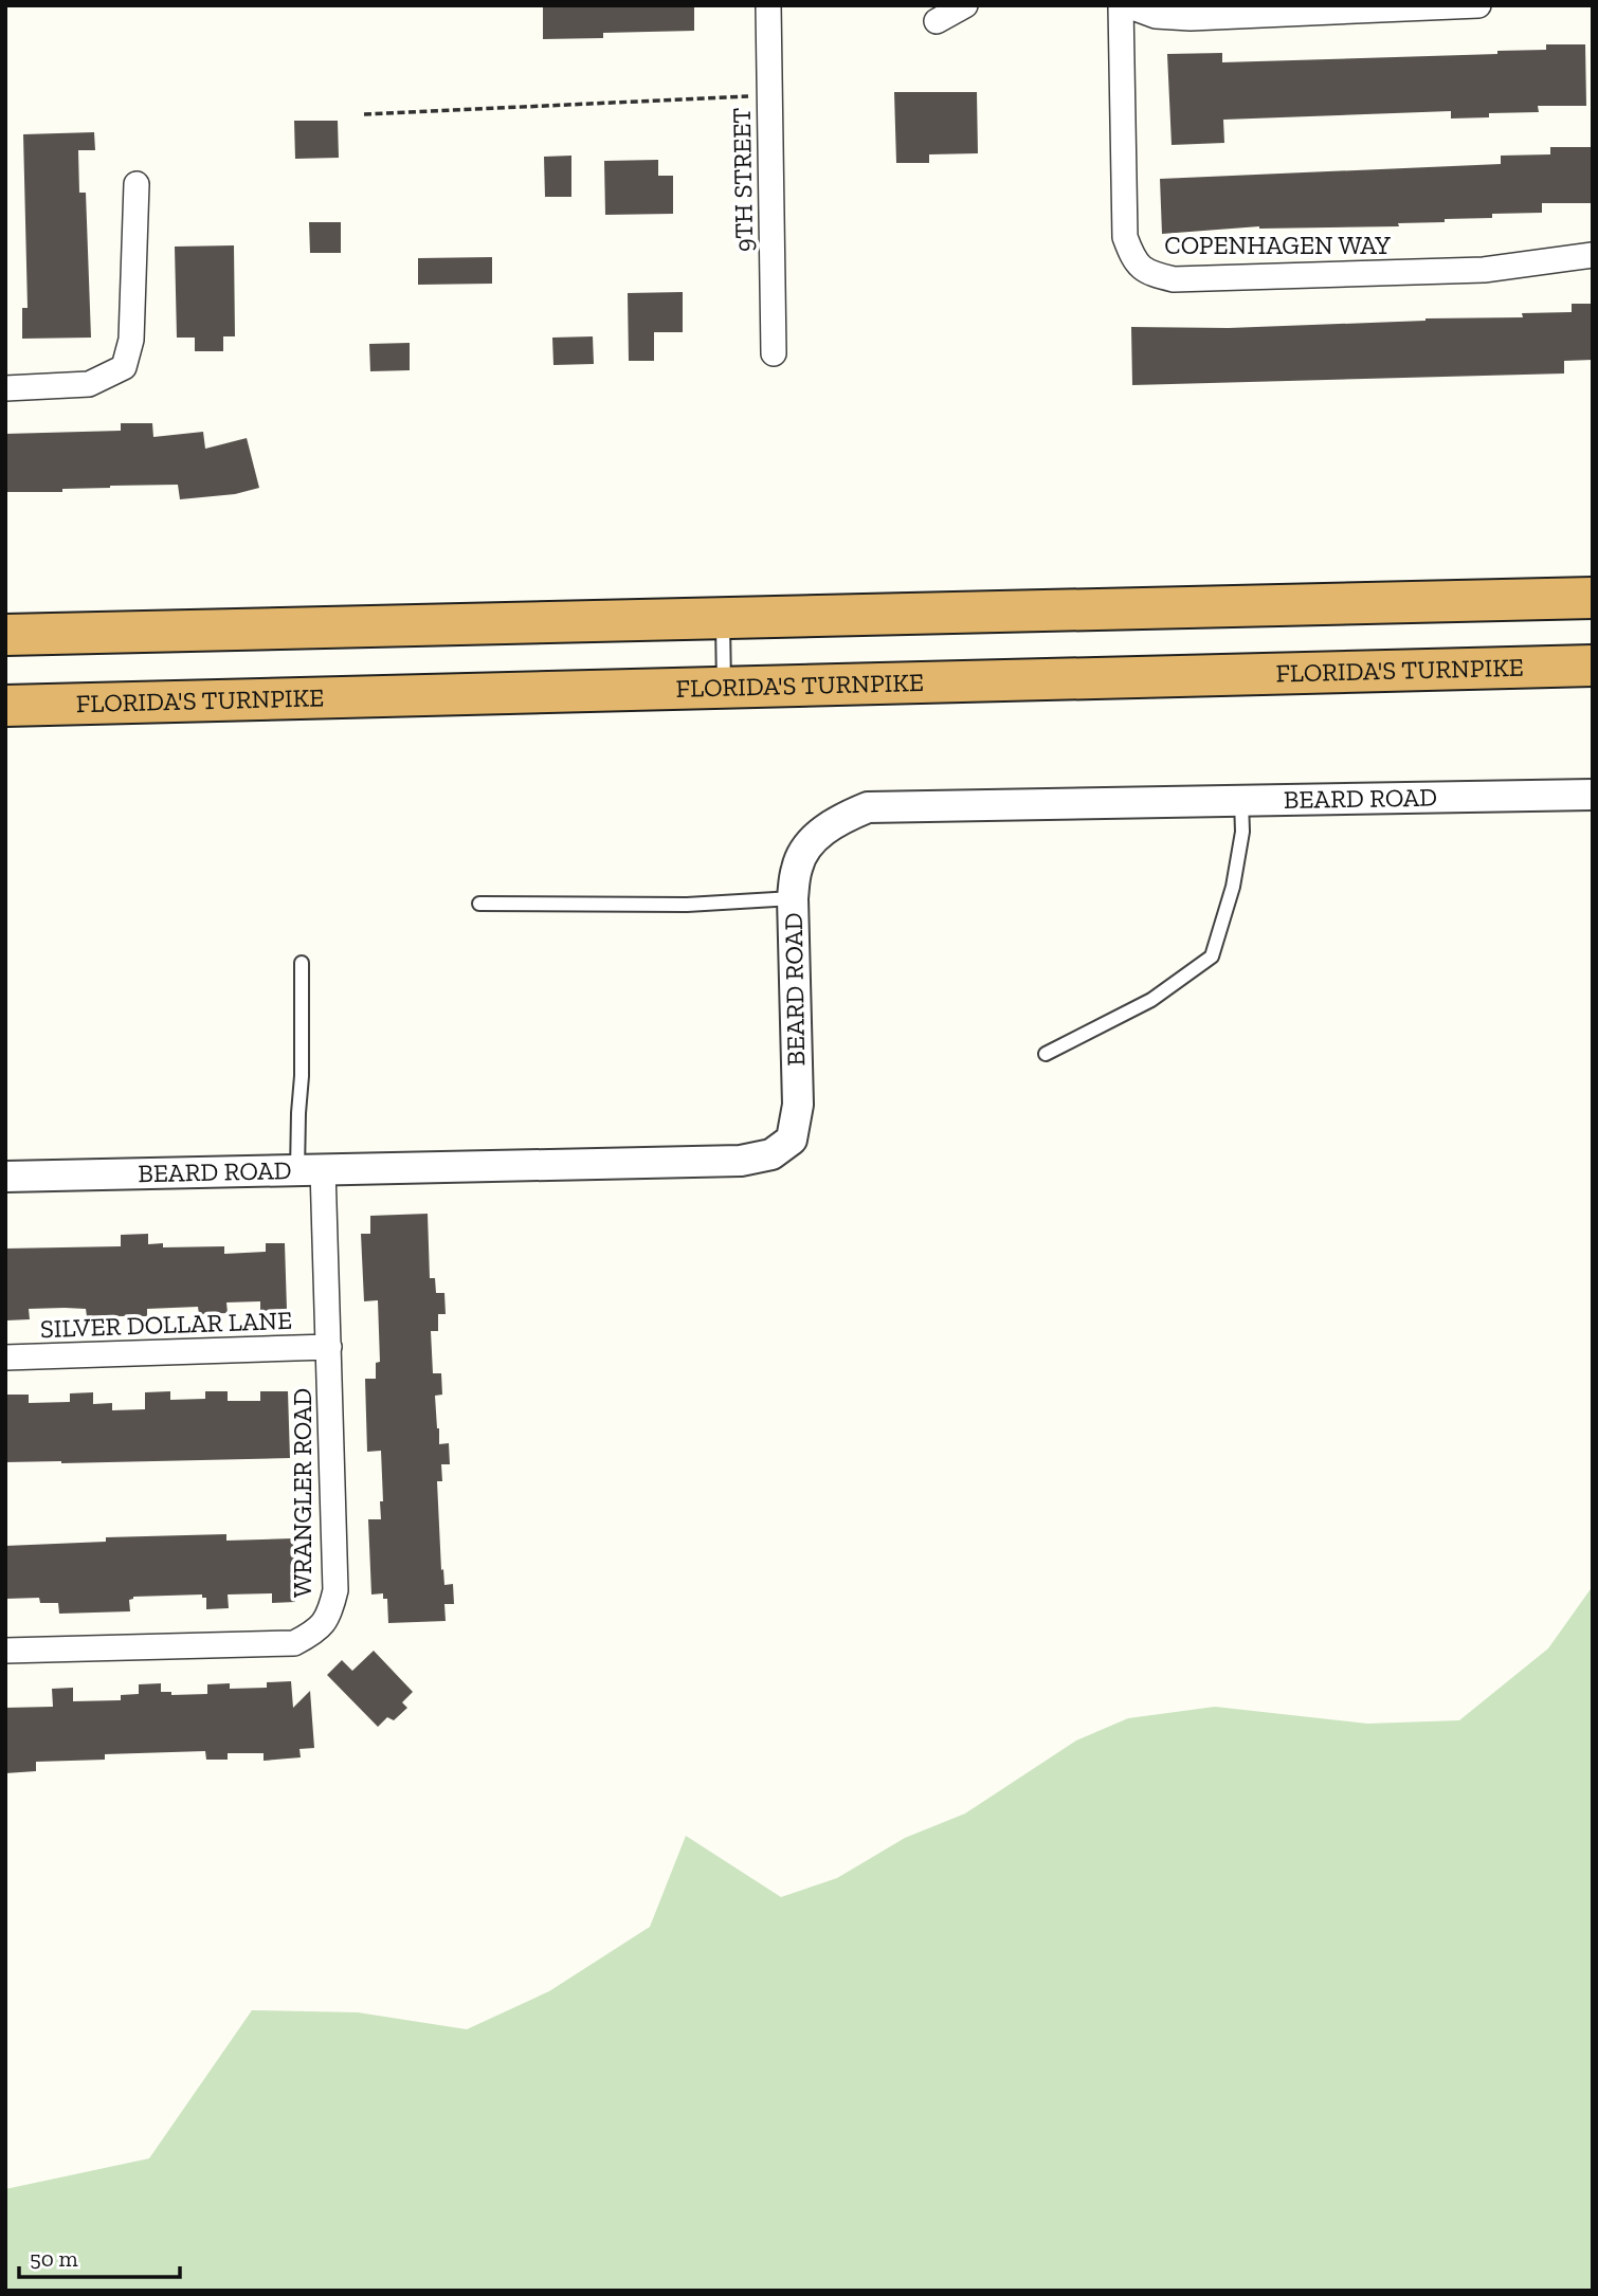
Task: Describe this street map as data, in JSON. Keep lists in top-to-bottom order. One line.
{"streets":{"highway":["FLORIDA'S TURNPIKE"],"street":["9TH STREET","COPENHAGEN WAY","BEARD ROAD","SILVER DOLLAR LANE","WRANGLER ROAD"]},"crossings":[["BEARD ROAD","WRANGLER ROAD"],["SILVER DOLLAR LANE","WRANGLER ROAD"]],"scale_bar":"50 m"}
